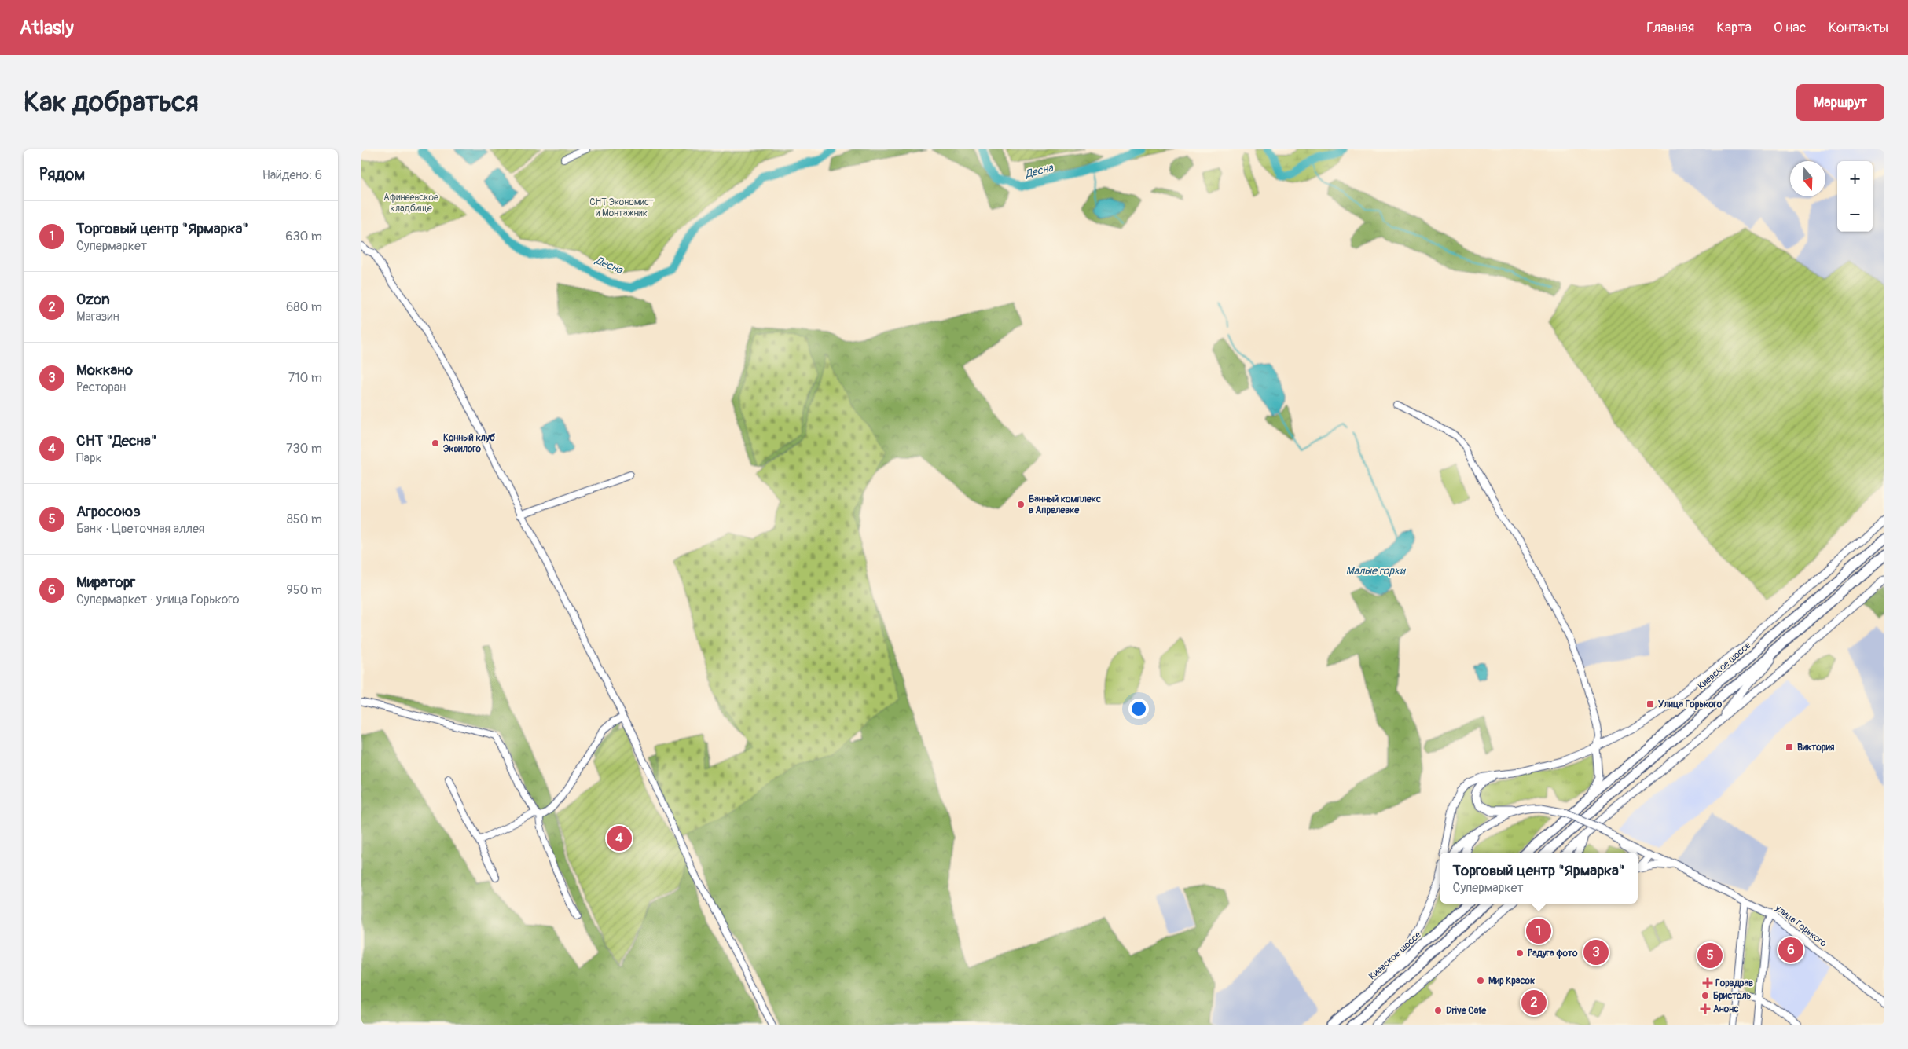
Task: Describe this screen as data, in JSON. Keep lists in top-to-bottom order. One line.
{"streets":{"highway":["Киевское шоссе"],"main road":["улица Горького"]},"water":["Десна","Малые горки"],"parks":["Афинеевское кладбище","СНТ Экономист и Монтажник"],"places":{"other":["Конный клуб Эквилого","Банный комплекс в Апрелевке","Радуга фото","Мир Красок","Бристоль","Drive Cafe"],"transit":["Улица Горького","Виктория"],"health":["Горздрав","Анонс"]},"north":"bottom","page":{"header":"Atlasly","nav":["Главная","Карта","О нас","Контакты"],"buttons":"Маршрут","title":"Как добраться","heading":["Рядом","Найдено: 6"],"map_buttons":["+","−"],"list":[{"mark":"1","name":"Торговый центр \"Ярмарка\"","note":"Супермаркет","value":"630 m"},{"mark":"2","name":"Ozon","note":"Магазин","value":"680 m"},{"mark":"3","name":"Моккано","note":"Ресторан","value":"710 m"},{"mark":"4","name":"СНТ \"Десна\"","note":"Парк","value":"730 m"},{"mark":"5","name":"Агросоюз","note":"Банк · Цветочная аллея","value":"850 m"},{"mark":"6","name":"Мираторг","note":"Супермаркет · улица Горького","value":"950 m"}],"pins":["4","1","6","3","5","2"],"popup":["Торговый центр \"Ярмарка\"","Супермаркет"]}}
